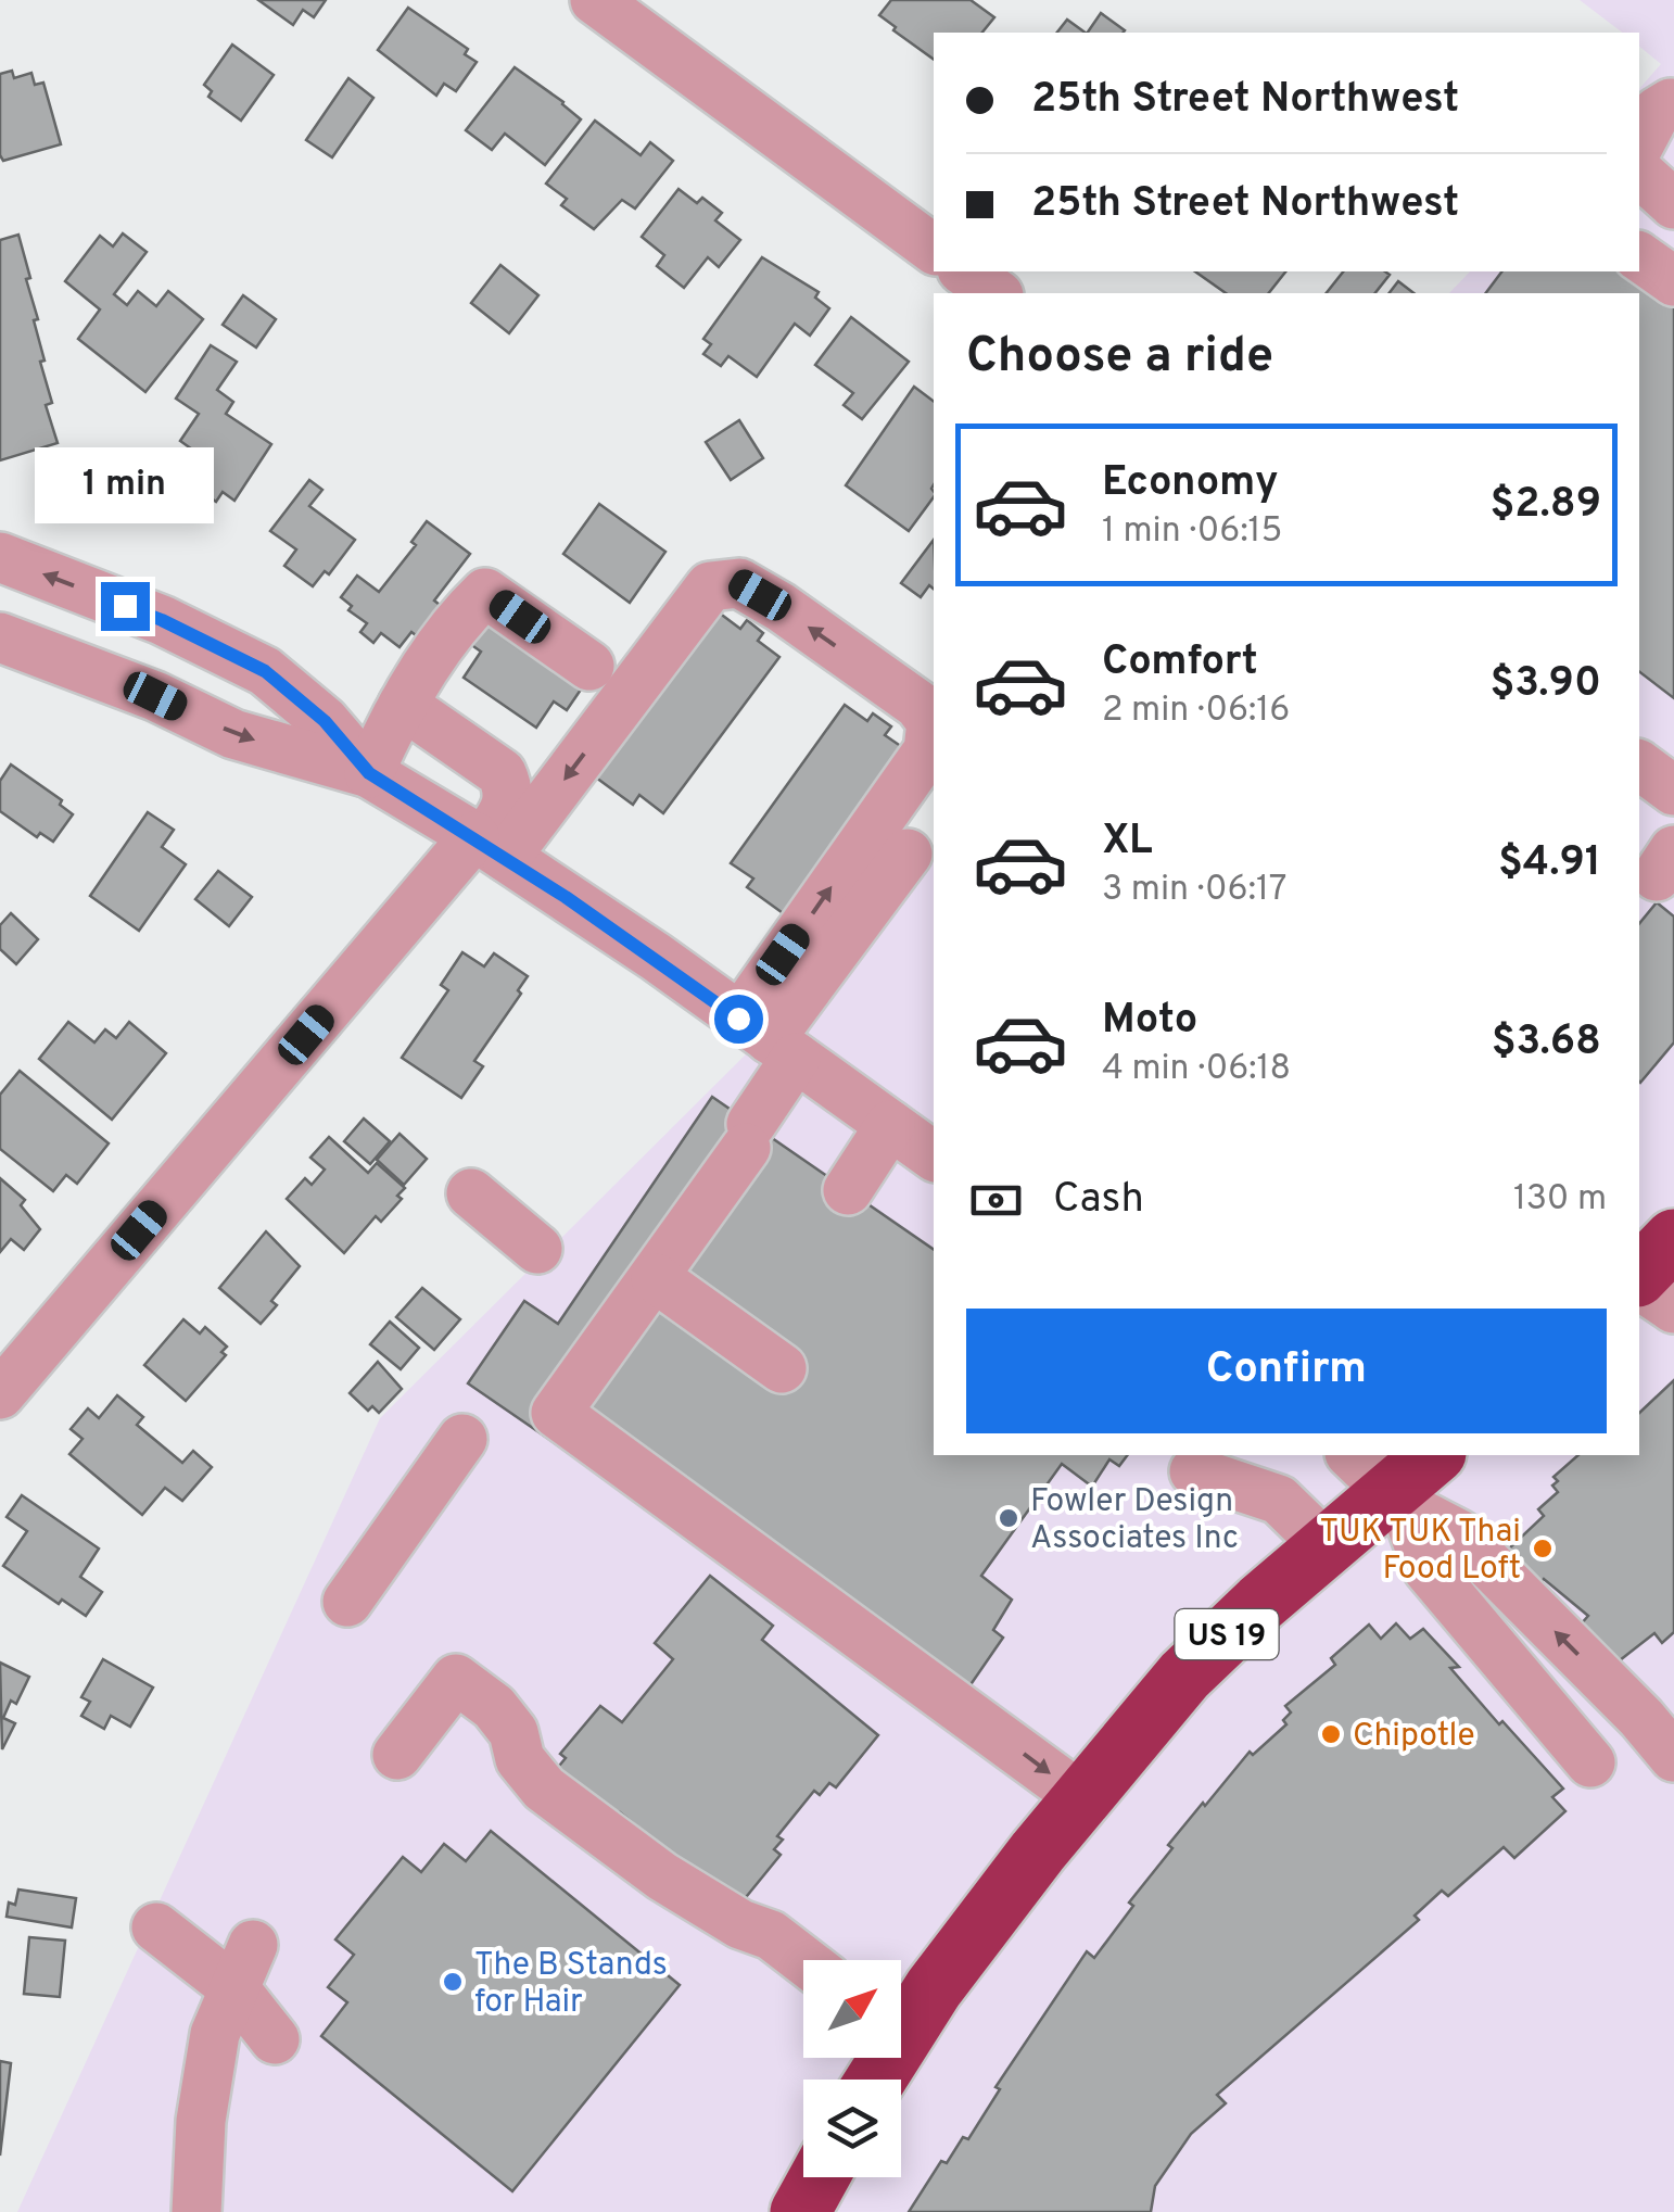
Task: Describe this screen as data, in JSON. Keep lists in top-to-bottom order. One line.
{"streets":{"highway":["US 19"]},"places":["Fowler Design Associates Inc","TUK TUK Thai Food Loft","Chipotle","The B Stands for Hair"],"north":"top right","page":{"banner":["25th Street Northwest","25th Street Northwest"],"heading":"Choose a ride","list":[{"name":"Economy","note":"1 min · 06:15","value":"$2.89"},{"name":"Comfort","note":"2 min · 06:16","value":"$3.90"},{"name":"XL","note":"3 min · 06:17","value":"$4.91"},{"name":"Moto","note":"4 min · 06:18","value":"$3.68"}],"bubble":"1 min","pay":["Cash","130 m"],"buttons":"Confirm"}}
